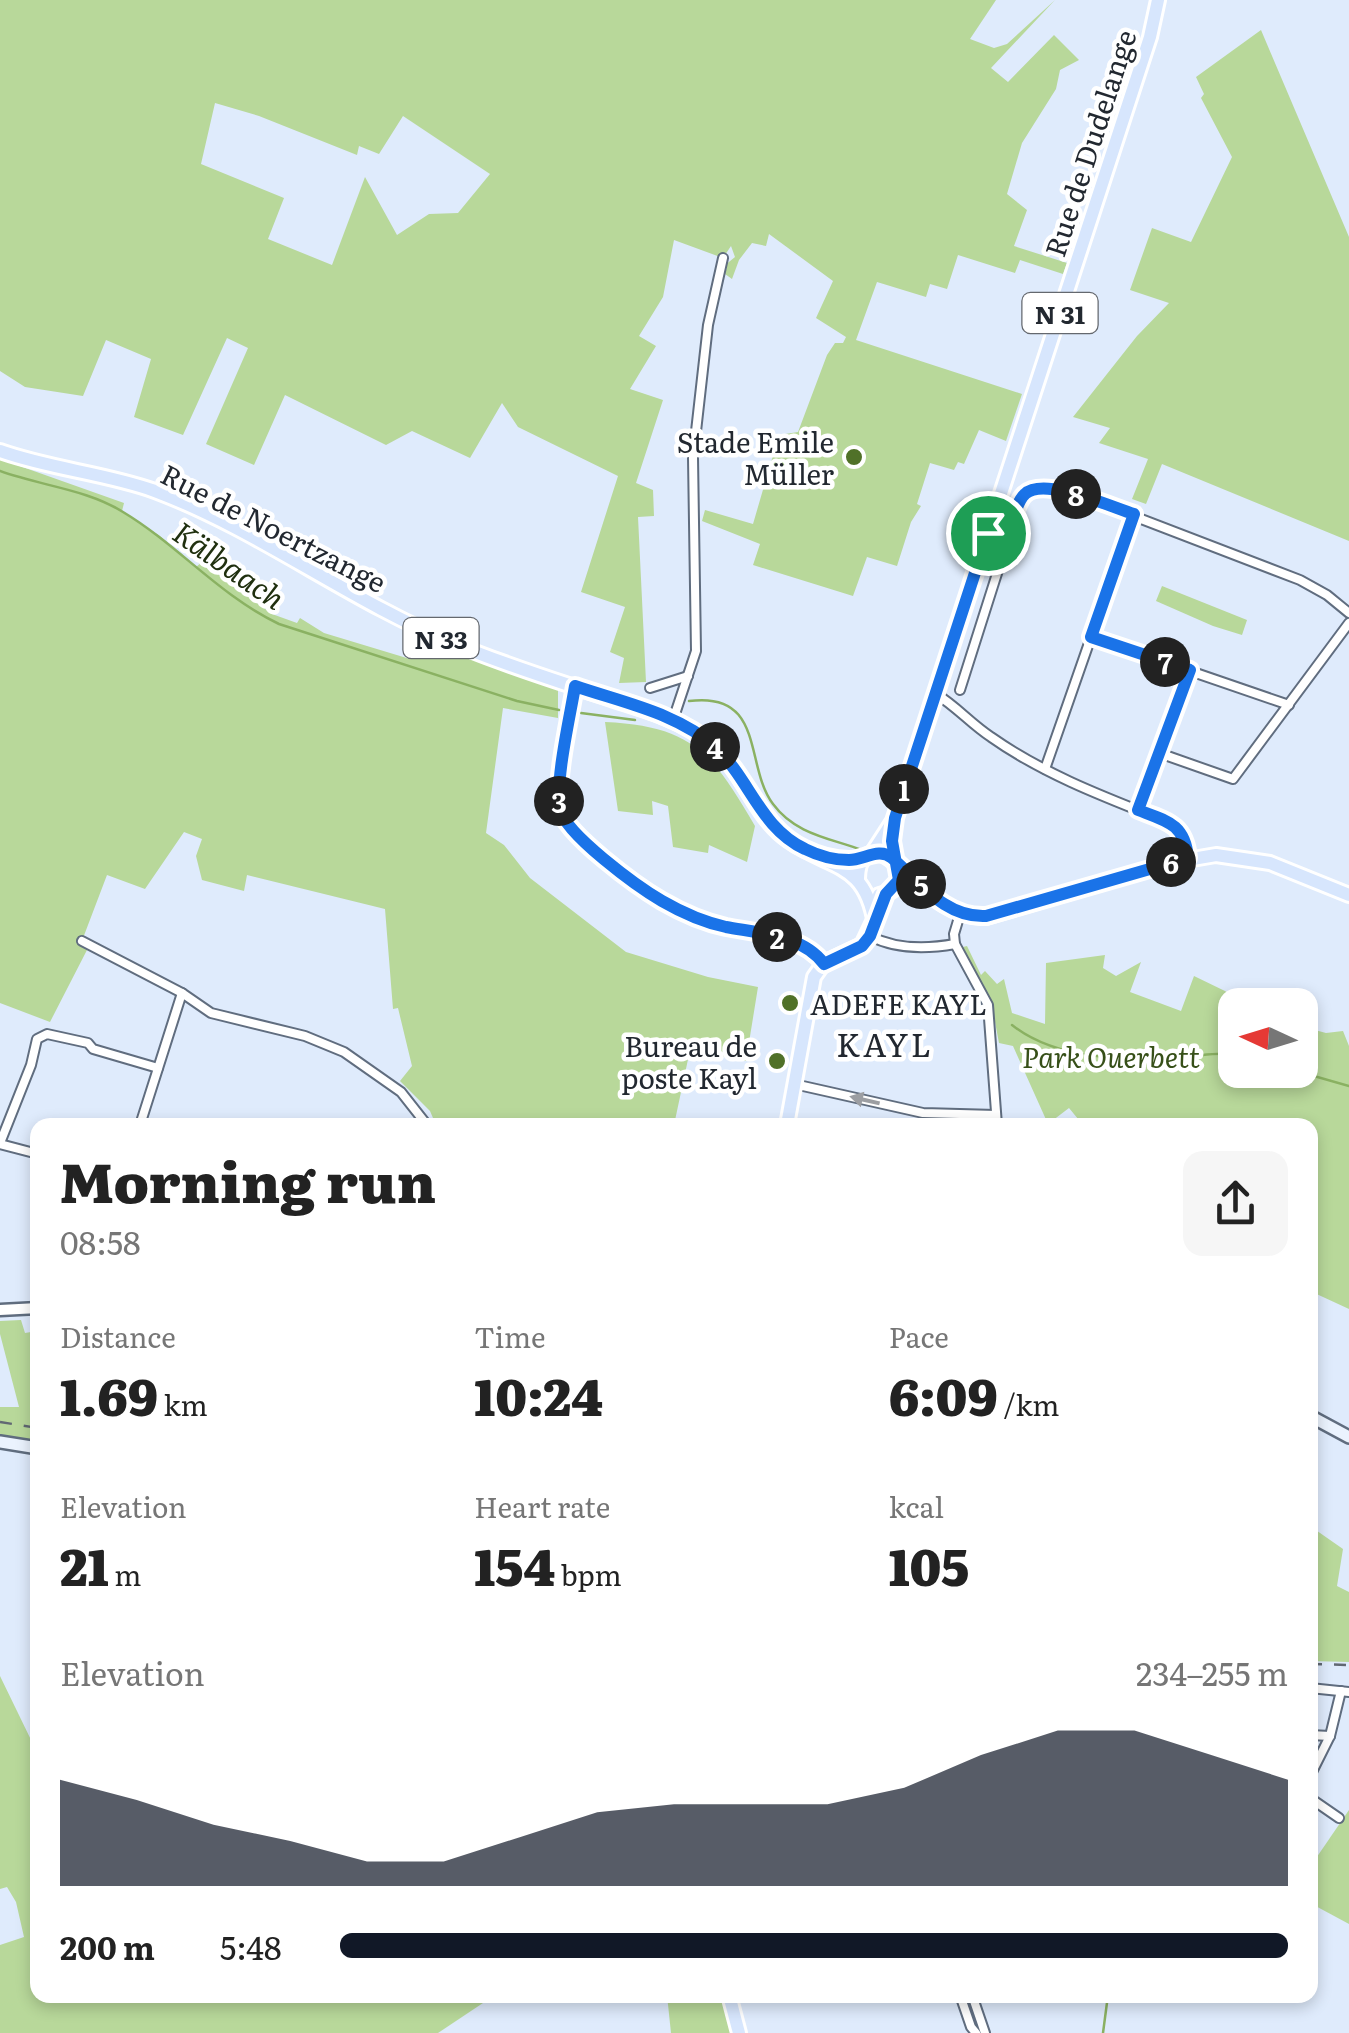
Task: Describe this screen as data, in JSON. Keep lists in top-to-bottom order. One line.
{"streets":{"main road":["Rue de Dudelange","N 31","Rue de Noertzange","N 33"]},"crossings":[["Rue de Dudelange","N 33"],["Rue de Noertzange","N 33"]],"districts":["KAYL"],"water":["Kälbaach"],"parks":["Park Ouerbett"],"places":["Stade Emile Müller","ADEFE KAYL","Bureau de poste Kayl"],"north":"left","page":{"pins":["8","7","4","1","3","6","5","2"],"heading":["Morning run","08:58"],"stats":[["Distance","1.69 km"],["Time","10:24"],["Pace","6:09 /km"],["Elevation","21 m"],["Heart rate","154 bpm"],["kcal","105"]],"chart":["Elevation","234–255 m"],"list":[{"name":"200 m","note":"5:48"}]}}
